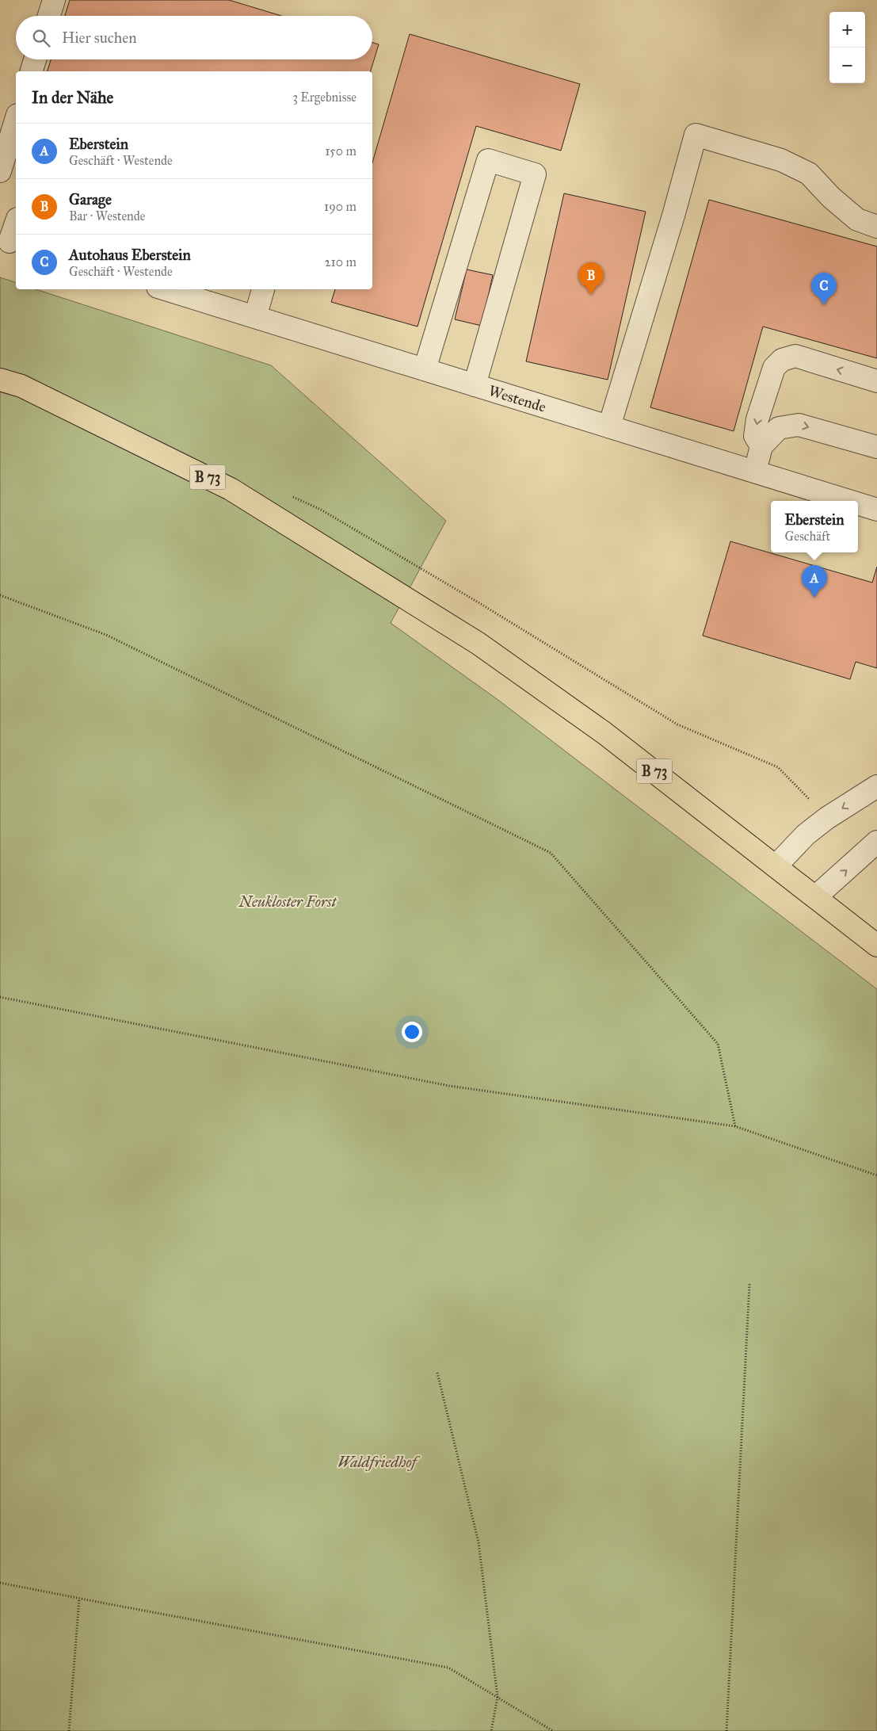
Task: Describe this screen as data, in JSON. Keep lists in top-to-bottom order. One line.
{"streets":{"main road":["B 73"],"street":["Westende"]},"parks":["Neukloster Forst","Waldfriedhof"],"page":{"map_buttons":["+","−"],"search":"Hier suchen","heading":["In der Nähe","3 Ergebnisse"],"list":[{"mark":"A","name":"Eberstein","note":"Geschäft · Westende","value":"150 m"},{"mark":"B","name":"Garage","note":"Bar · Westende","value":"190 m"},{"mark":"C","name":"Autohaus Eberstein","note":"Geschäft · Westende","value":"210 m"}],"pins":["B","C","A"],"popup":["Eberstein","Geschäft"]}}
